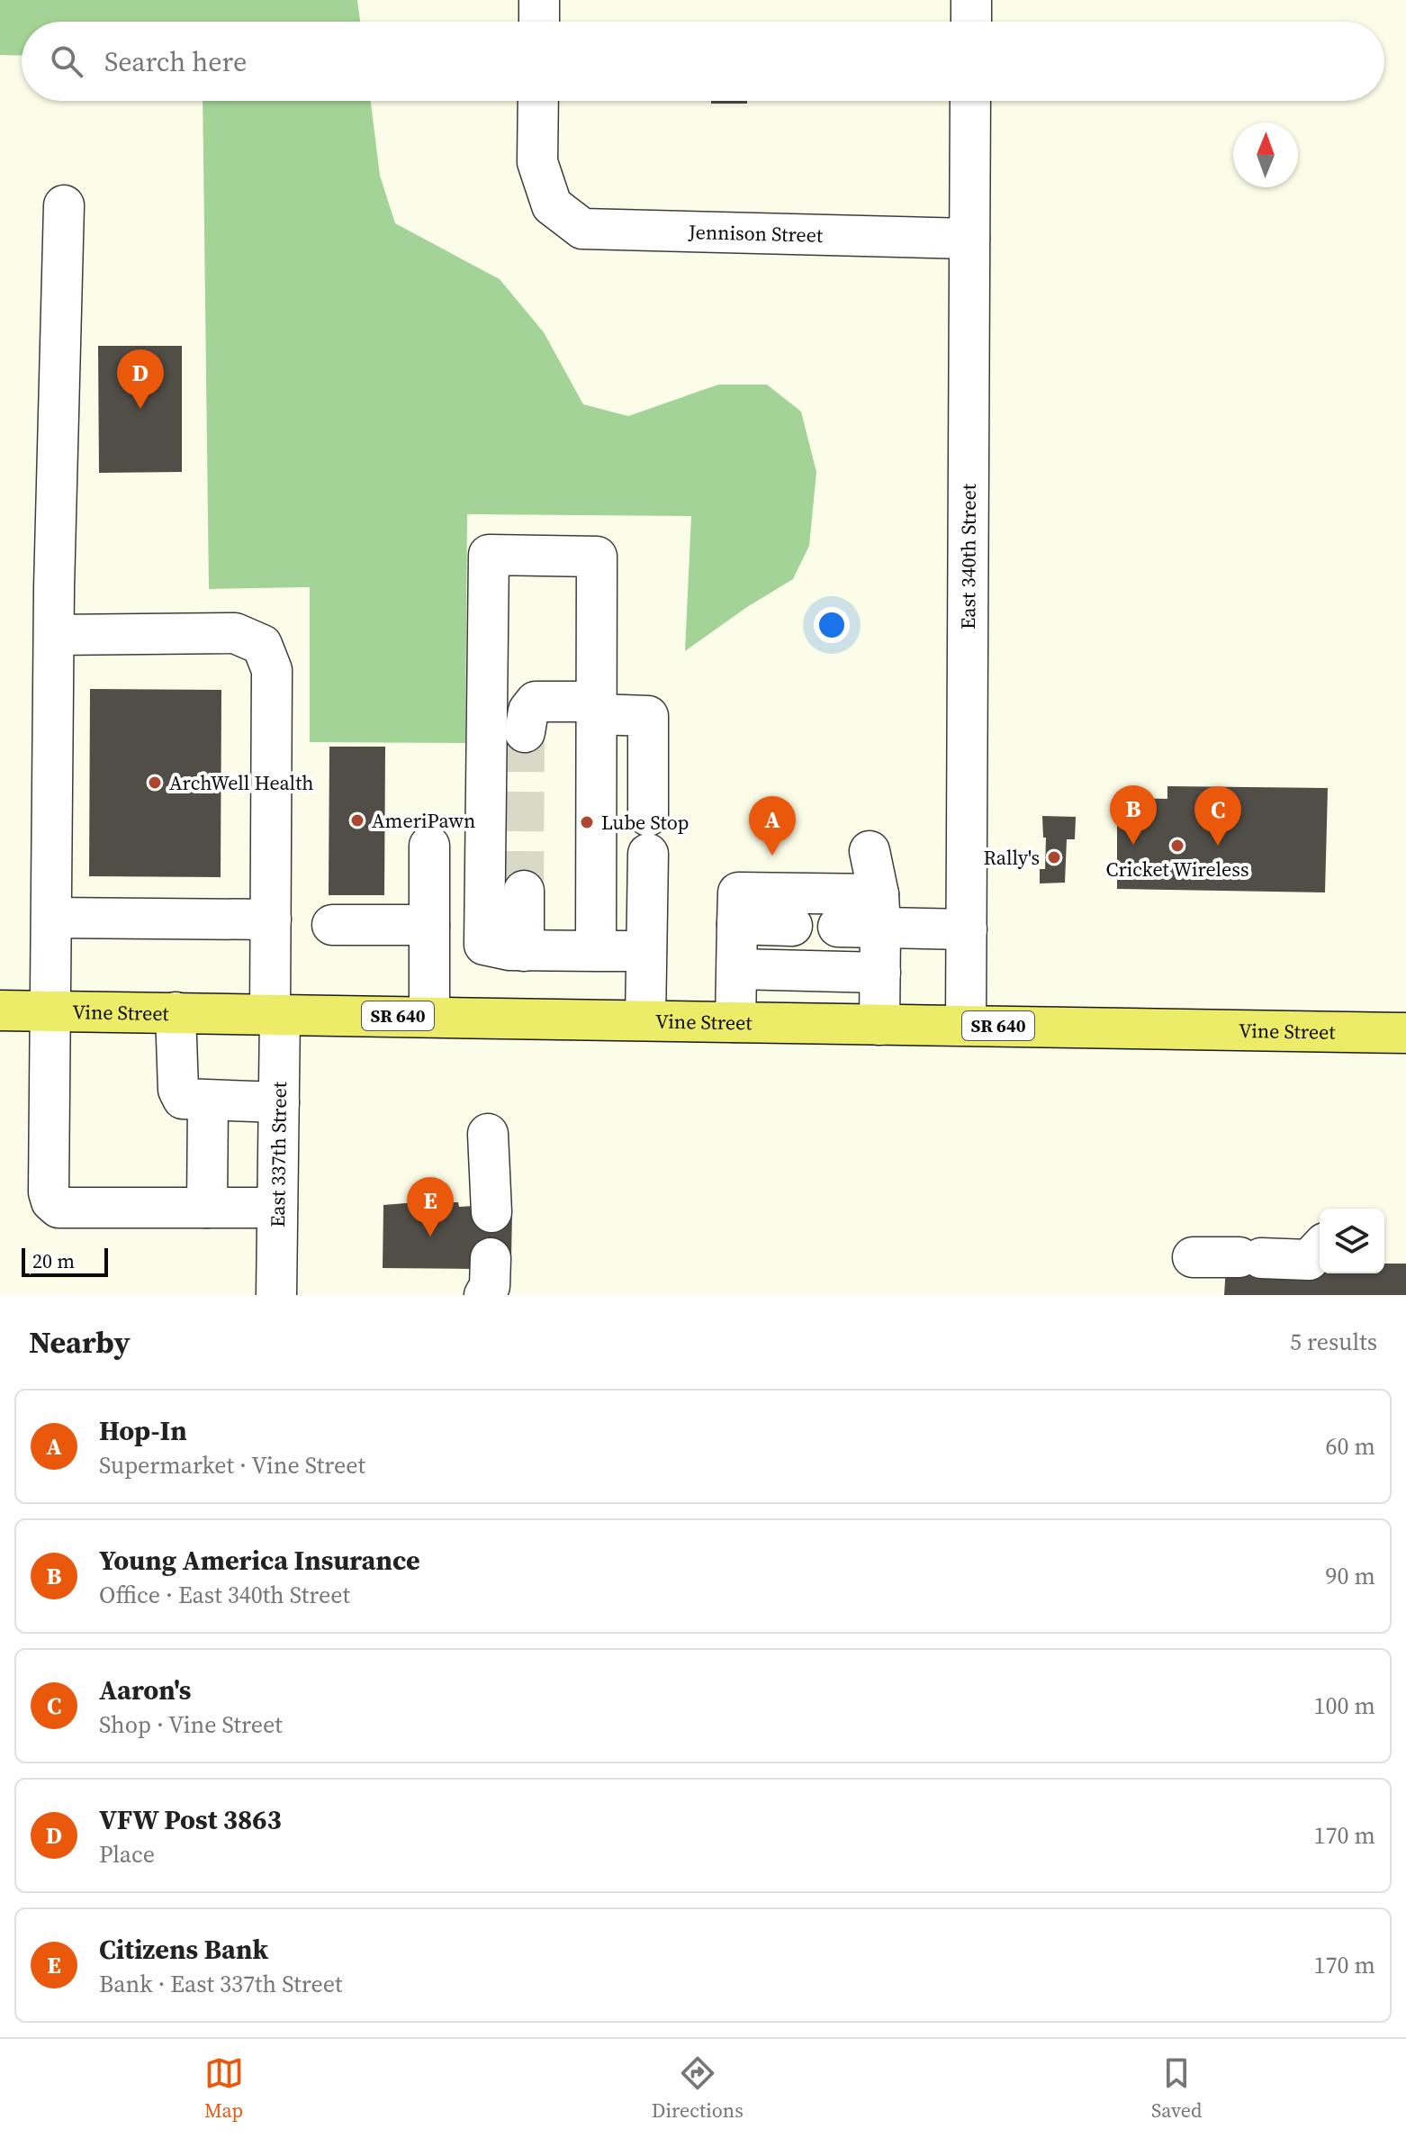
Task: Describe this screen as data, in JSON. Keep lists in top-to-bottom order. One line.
{"streets":{"main road":["Vine Street","SR 640"],"street":["Jennison Street","East 340th Street","East 337th Street"]},"crossings":[["Jennison Street","East 340th Street"],["East 340th Street","Vine Street"],["Vine Street","East 337th Street"]],"places":["ArchWell Health","AmeriPawn","Lube Stop","Cricket Wireless","Rally's"],"scale_bar":"20 m","north":"top","page":{"search":"Search here","pins":["D","B","C","A","E"],"scale":"20 m","heading":["Nearby","5 results"],"list":[{"mark":"A","name":"Hop-In","note":"Supermarket · Vine Street","value":"60 m"},{"mark":"B","name":"Young America Insurance","note":"Office · East 340th Street","value":"90 m"},{"mark":"C","name":"Aaron's","note":"Shop · Vine Street","value":"100 m"},{"mark":"D","name":"VFW Post 3863","note":"Place","value":"170 m"},{"mark":"E","name":"Citizens Bank","note":"Bank · East 337th Street","value":"170 m"}],"nav":["Map","Directions","Saved"]}}
